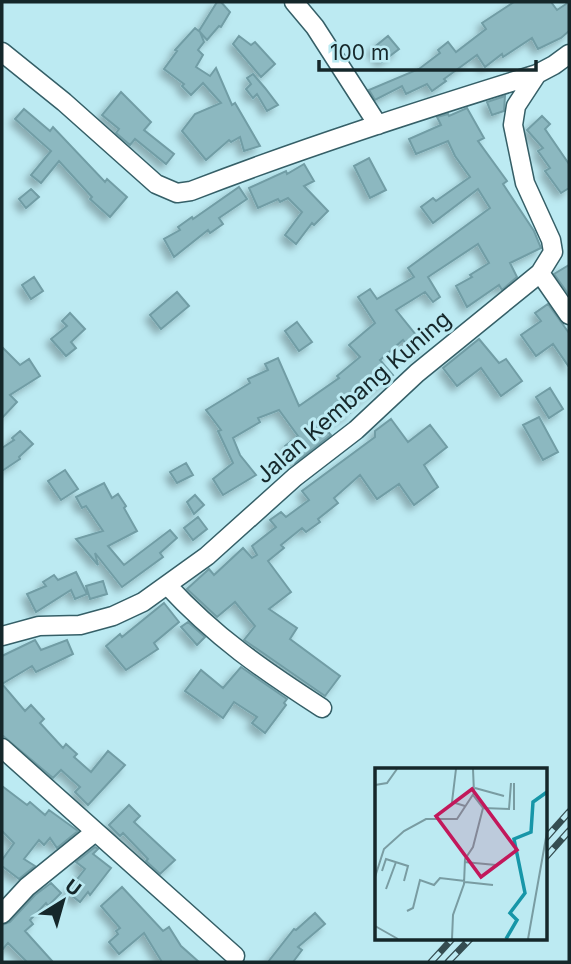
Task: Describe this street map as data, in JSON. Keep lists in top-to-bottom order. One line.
{"streets":{"street":["Jalan Kembang Kuning"]},"scale_bar":"100 m","north":"top right"}
